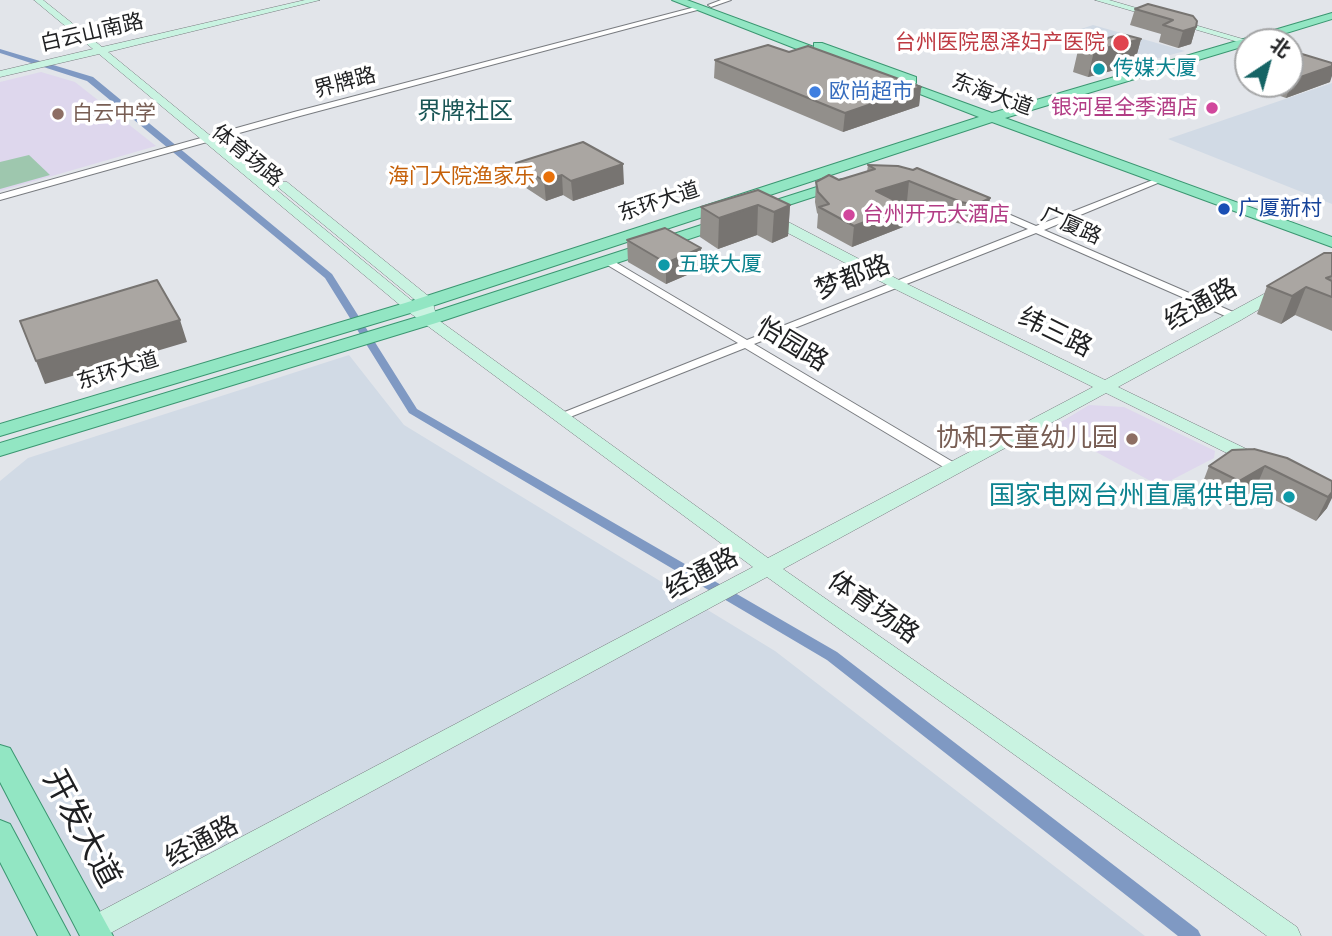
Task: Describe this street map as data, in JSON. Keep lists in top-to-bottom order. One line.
{"streets":{"main road":["白云山南路","东海大道","体育场路","东环大道","经通路","纬三路","开发大道"],"street":["界牌路","广厦路","梦都路","怡园路"]},"crossings":[["白云山南路","体育场路"],["界牌路","东海大道"],["界牌路","体育场路"],["东海大道","东环大道"],["东海大道","梦都路"],["体育场路","东环大道"],["体育场路","梦都路"],["体育场路","经通路"],["东环大道","纬三路"],["东环大道","怡园路"],["广厦路","梦都路"],["广厦路","经通路"],["梦都路","纬三路"],["梦都路","怡园路"],["经通路","纬三路"],["经通路","怡园路"],["经通路","开发大道"]],"districts":["界牌社区"],"places":["台州医院恩泽妇产医院","传媒大厦","欧尚超市","银河星全季酒店","白云中学","海门大院渔家乐","广厦新村","台州开元大酒店","五联大厦","协和天童幼儿园","国家电网台州直属供电局"],"north":"top right"}
